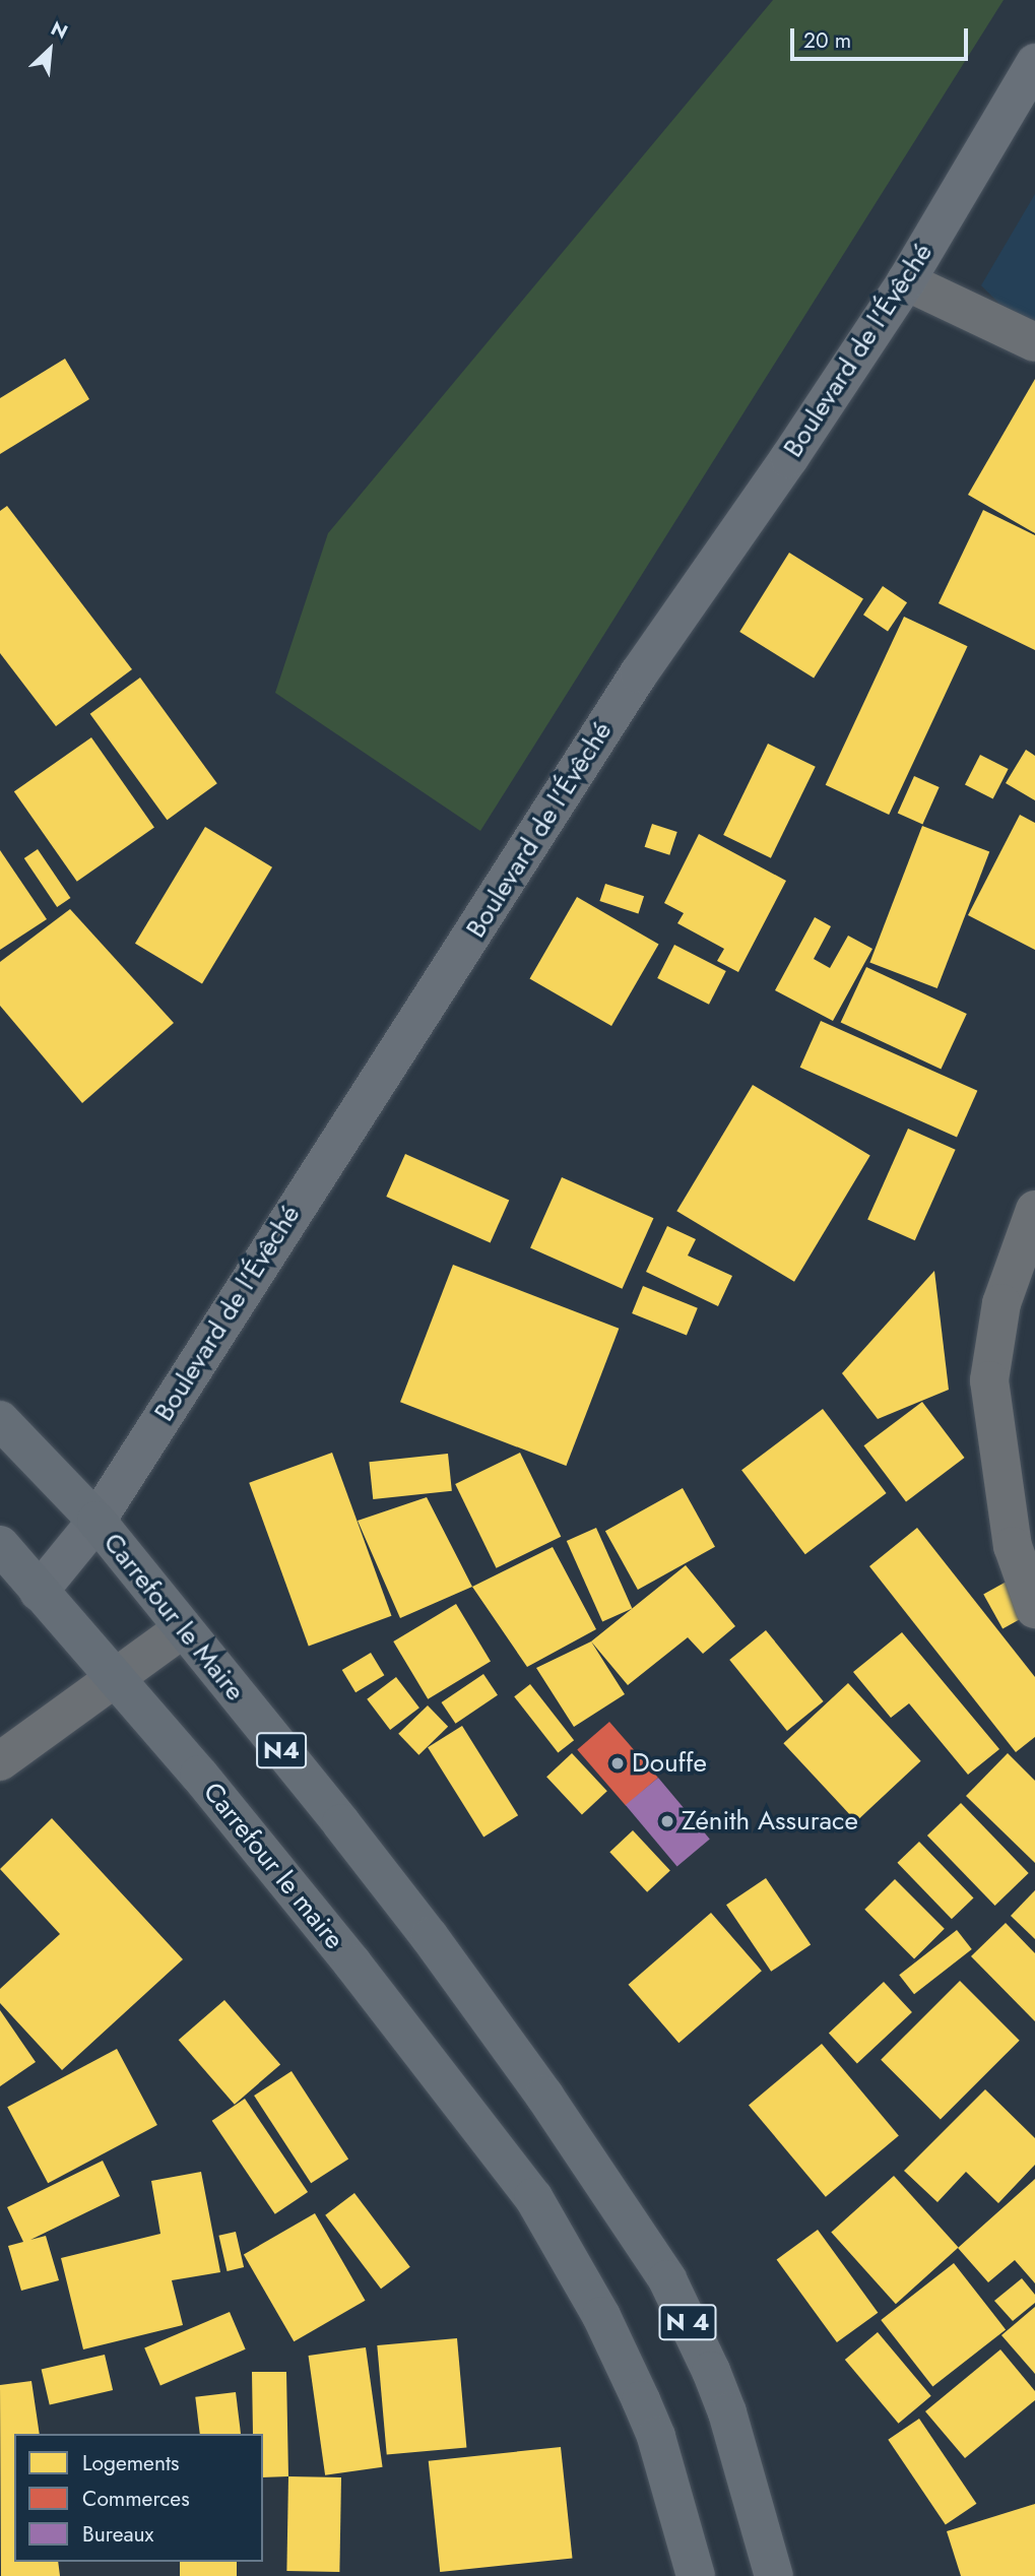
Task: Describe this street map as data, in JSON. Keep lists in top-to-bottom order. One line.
{"streets":{"highway":["Carrefour le Maire","N4","Carrefour le maire","N 4"],"main road":["Boulevard de l'Évêché"]},"crossings":[["Boulevard de l'Évêché","Carrefour le Maire"],["Boulevard de l'Évêché","Carrefour le maire"],["Carrefour le Maire","N 4"]],"places":["Douffe","Zénith Assurace"],"legend":["Logements","Commerces","Bureaux"],"scale_bar":"20 m","north":"top right"}
